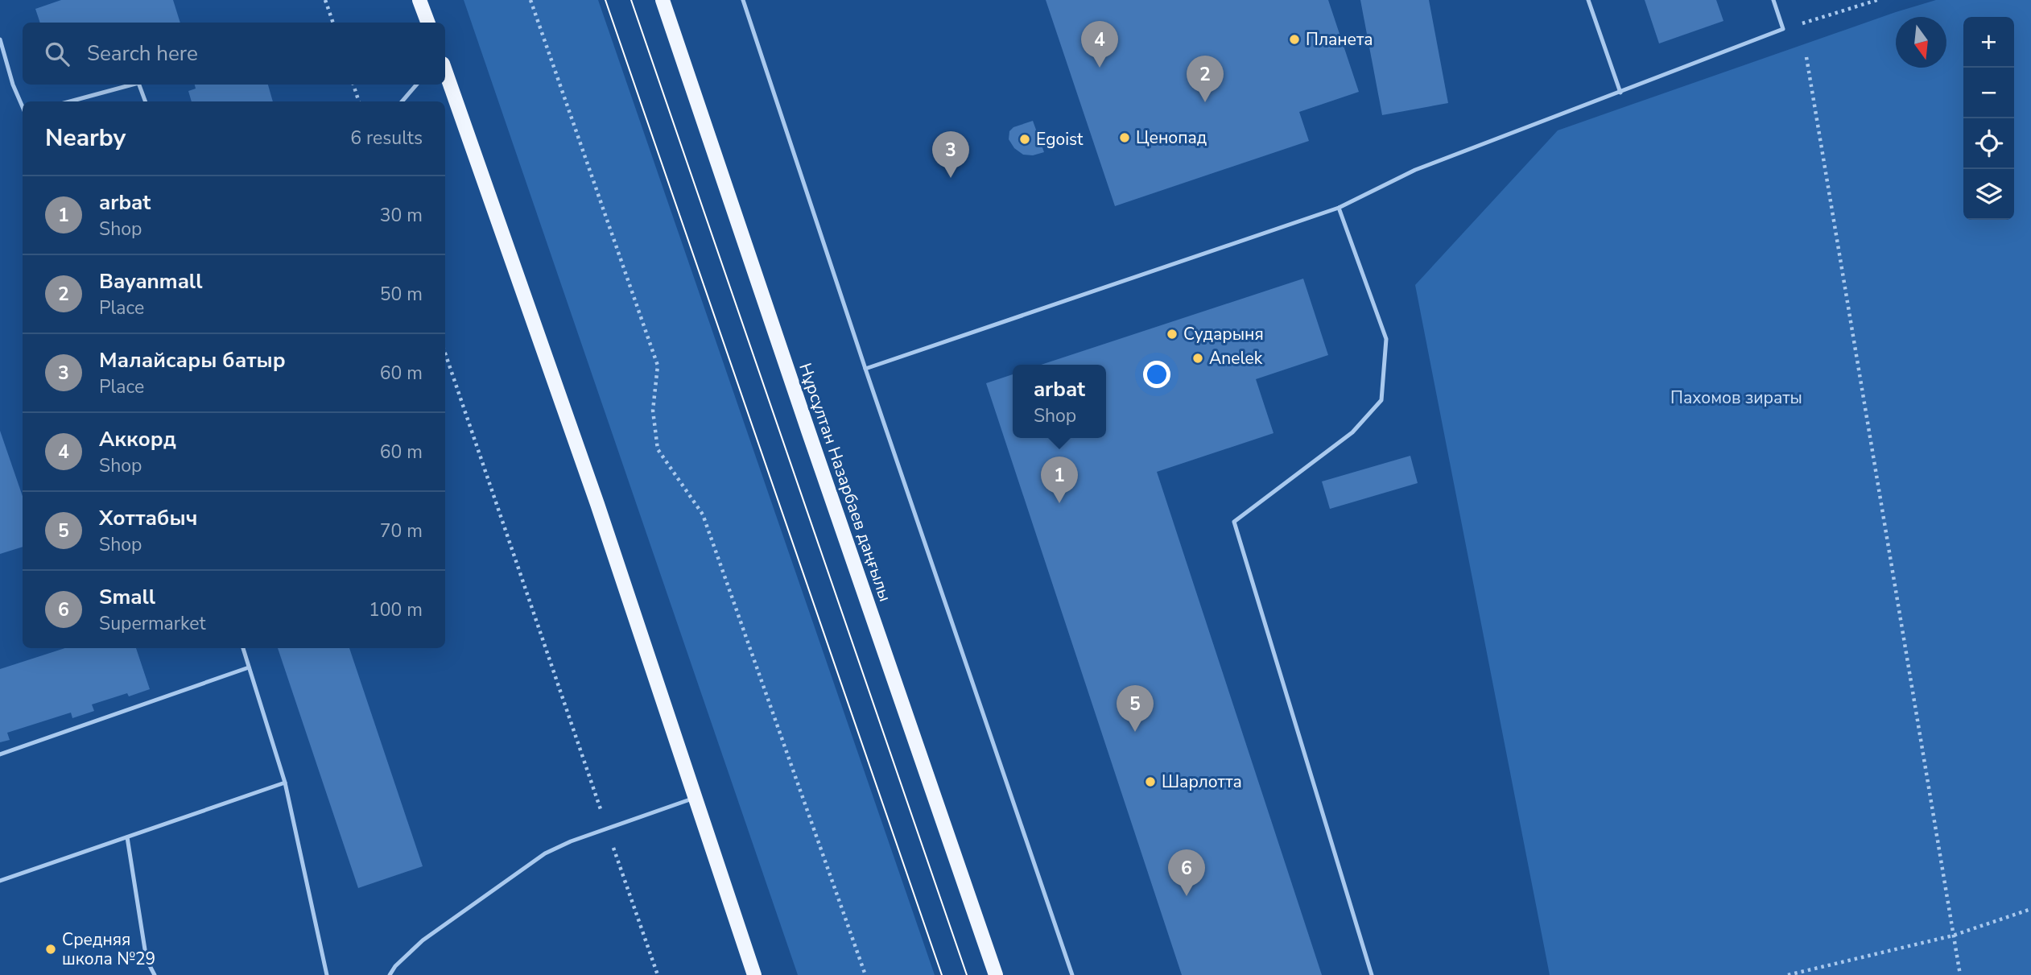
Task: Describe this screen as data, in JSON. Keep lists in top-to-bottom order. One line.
{"streets":{"main road":["Нұрсұлтан Назарбаев даңғылы"]},"parks":["Пахомов зираты"],"places":["Планета","Ценопад","Egoist","Сударыня","Anelek","Шарлотта","Средняя школа №29"],"north":"bottom","page":{"map_buttons":["+","−"],"pins":["4","2","3","1","5","6"],"search":"Search here","heading":["Nearby","6 results"],"list":[{"mark":"1","name":"arbat","note":"Shop","value":"30 m"},{"mark":"2","name":"Bayanmall","note":"Place","value":"50 m"},{"mark":"3","name":"Малайсары батыр","note":"Place","value":"60 m"},{"mark":"4","name":"Аккорд","note":"Shop","value":"60 m"},{"mark":"5","name":"Хоттабыч","note":"Shop","value":"70 m"},{"mark":"6","name":"Small","note":"Supermarket","value":"100 m"}],"popup":["arbat","Shop"]}}
